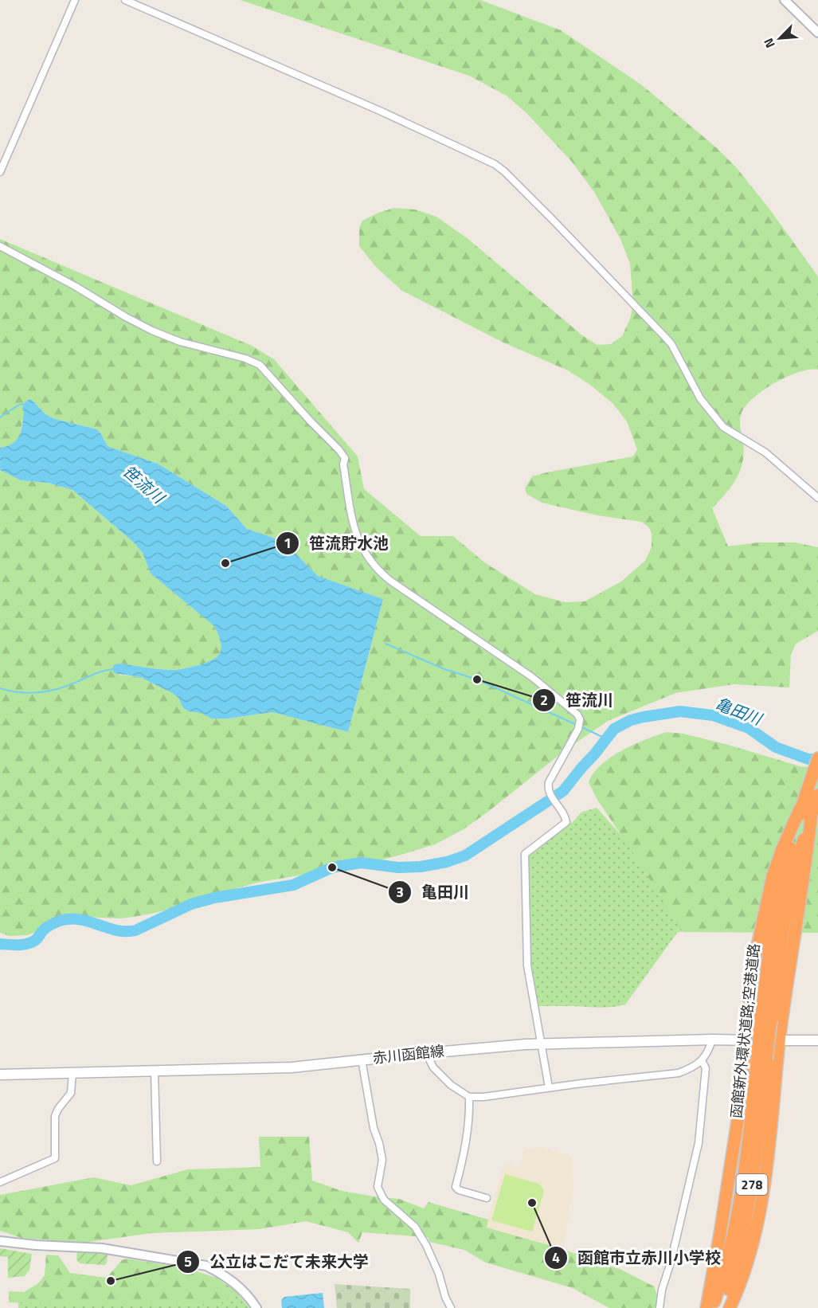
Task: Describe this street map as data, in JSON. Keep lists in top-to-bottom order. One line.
{"streets":{"highway":["函館新外環状道路;空港道路","278"],"main road":["赤川函館線"]},"water":["笹流川","亀田川"],"places":["笹流貯水池","笹流川","亀田川","函館市立赤川小学校","公立はこだて未来大学"],"north":"bottom left"}
